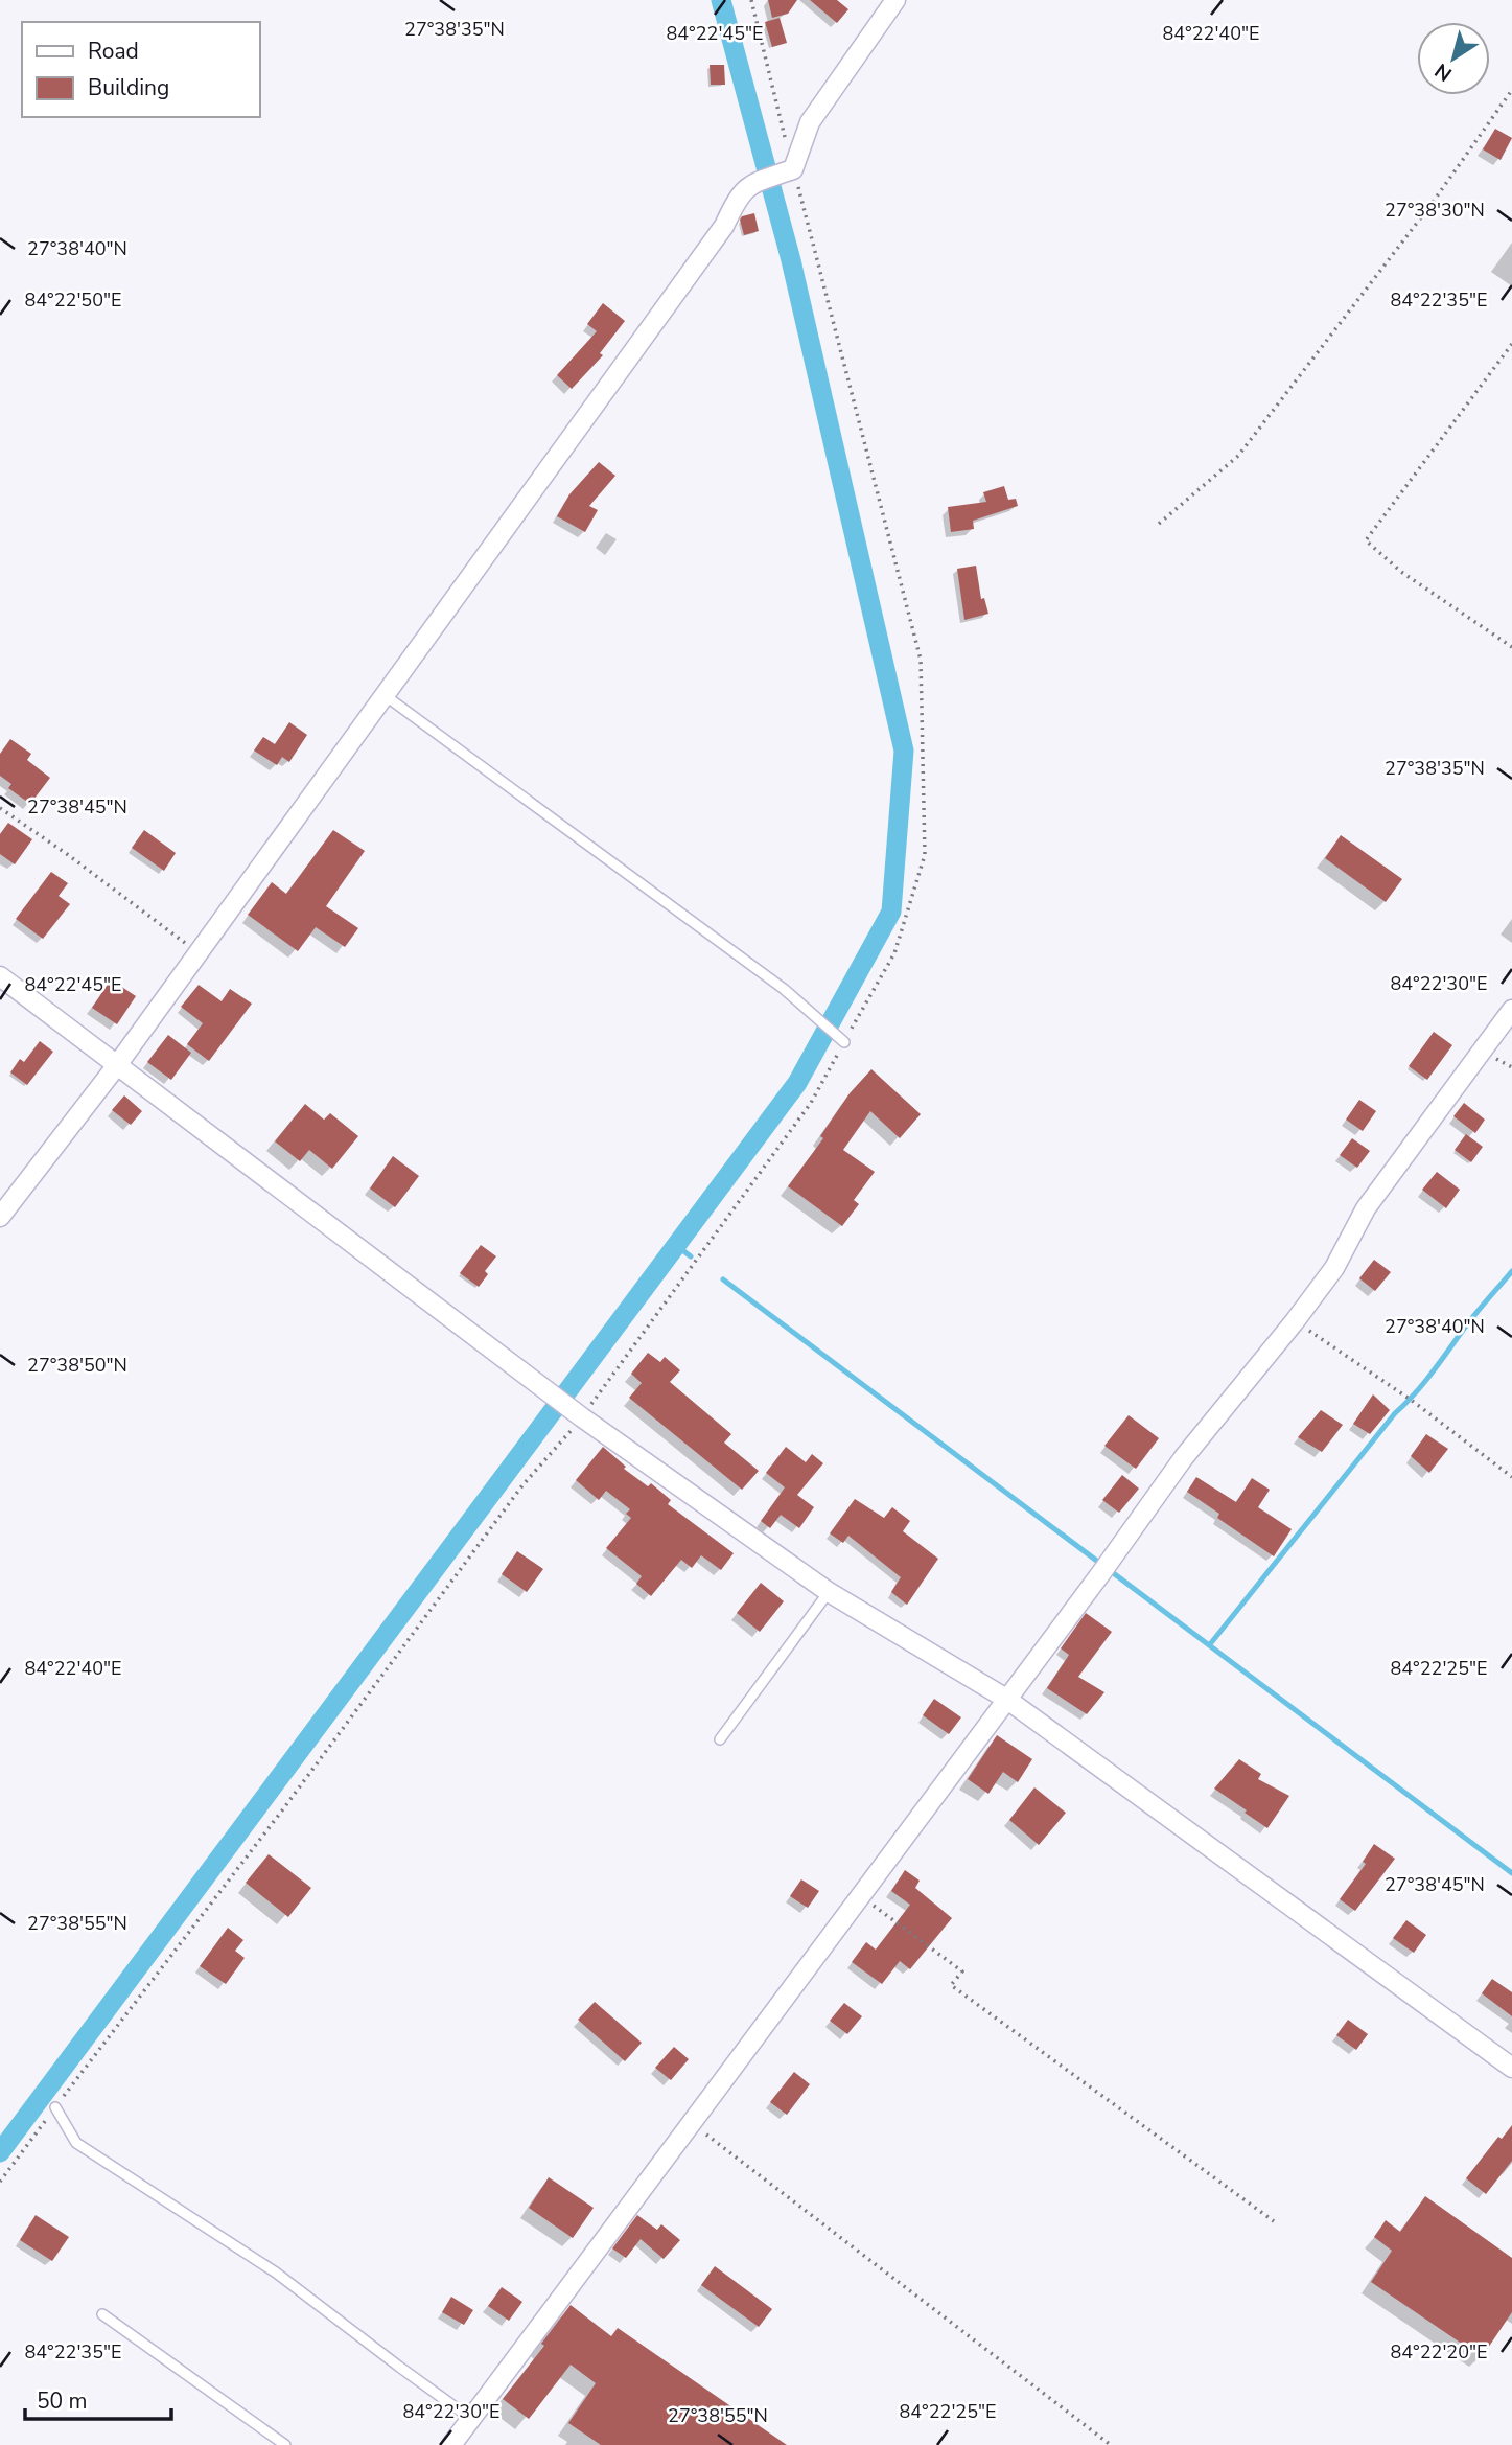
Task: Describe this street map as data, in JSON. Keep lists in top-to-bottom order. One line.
{"legend":["Road","Building"],"scale_bar":"50 m","north":"bottom left","coordinates":["27°38'35\"N","84°22'45\"E","84°22'40\"E","27°38'30\"N","27°38'40\"N","84°22'35\"E","84°22'50\"E","27°38'45\"N","84°22'30\"E","27°38'50\"N","84°22'25\"E","27°38'55\"N","84°22'20\"E"]}
